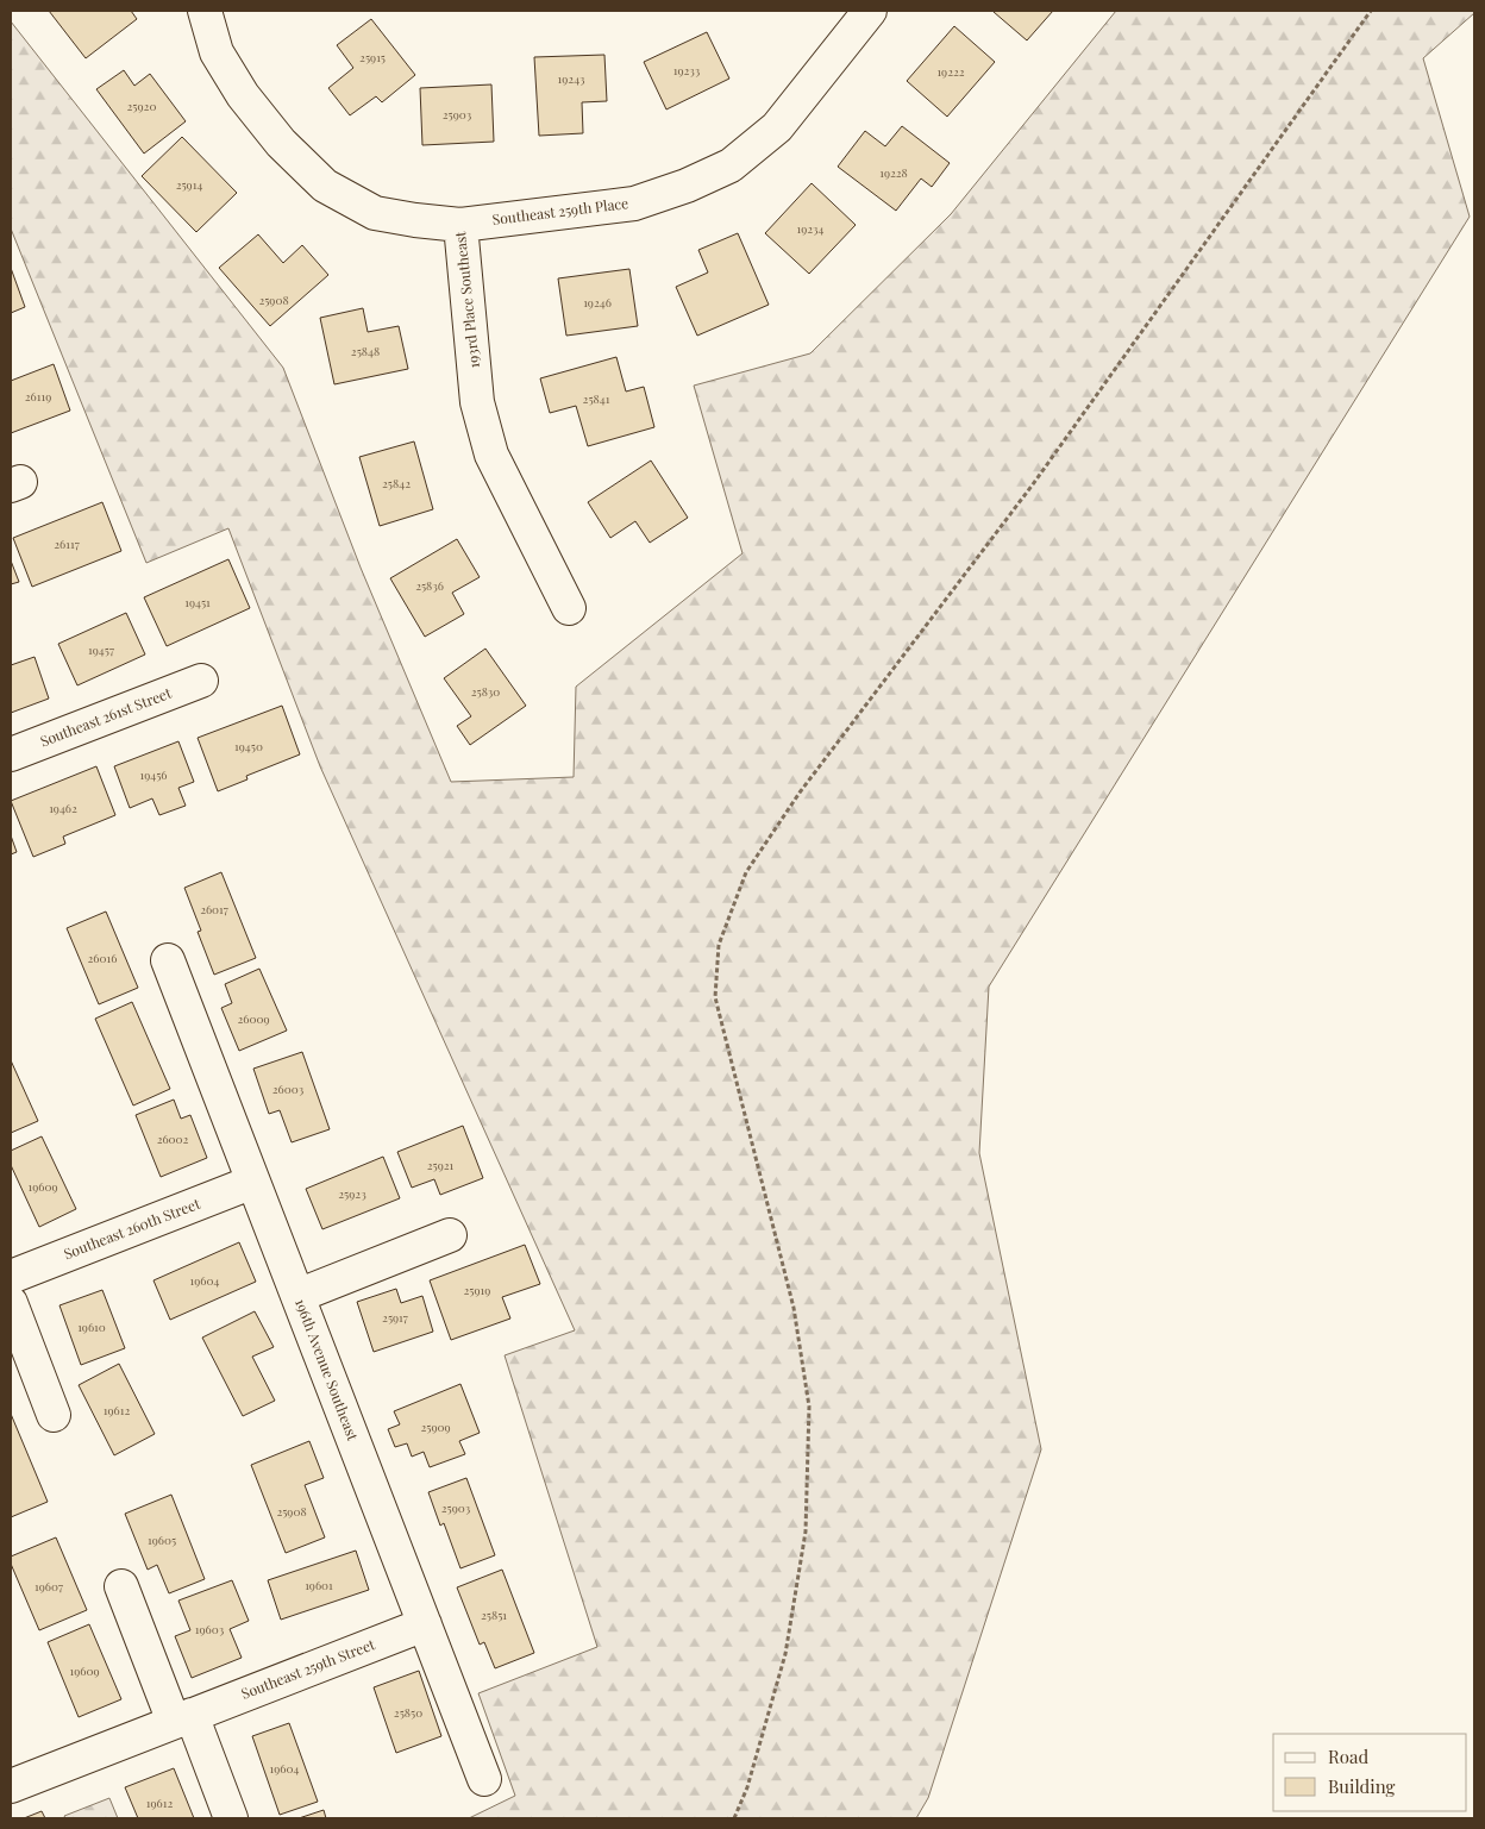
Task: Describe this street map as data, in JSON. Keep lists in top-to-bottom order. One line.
{"streets":{"street":["Southeast 259th Place","193rd Place Southeast","Southeast 261st Street","Southeast 260th Street","196th Avenue Southeast","Southeast 259th Street"]},"crossings":[["Southeast 259th Place","193rd Place Southeast"],["Southeast 260th Street","196th Avenue Southeast"],["196th Avenue Southeast","Southeast 259th Street"]],"house_numbers":["25915","19233","19222","19243","25920","25903","19228","25914","19234","25908","19246","25848","26119","25841","25842","26117","25836","19451","19457","25830","19450","19456","19462","26017","26016","26009","26003","26002","25921","19609","25923","19604","25919","25917","19610","19612","25909","25903","25908","19605","19601","19607","25851","19603","19609","25850","19604","19612"],"legend":["Road","Building"]}
